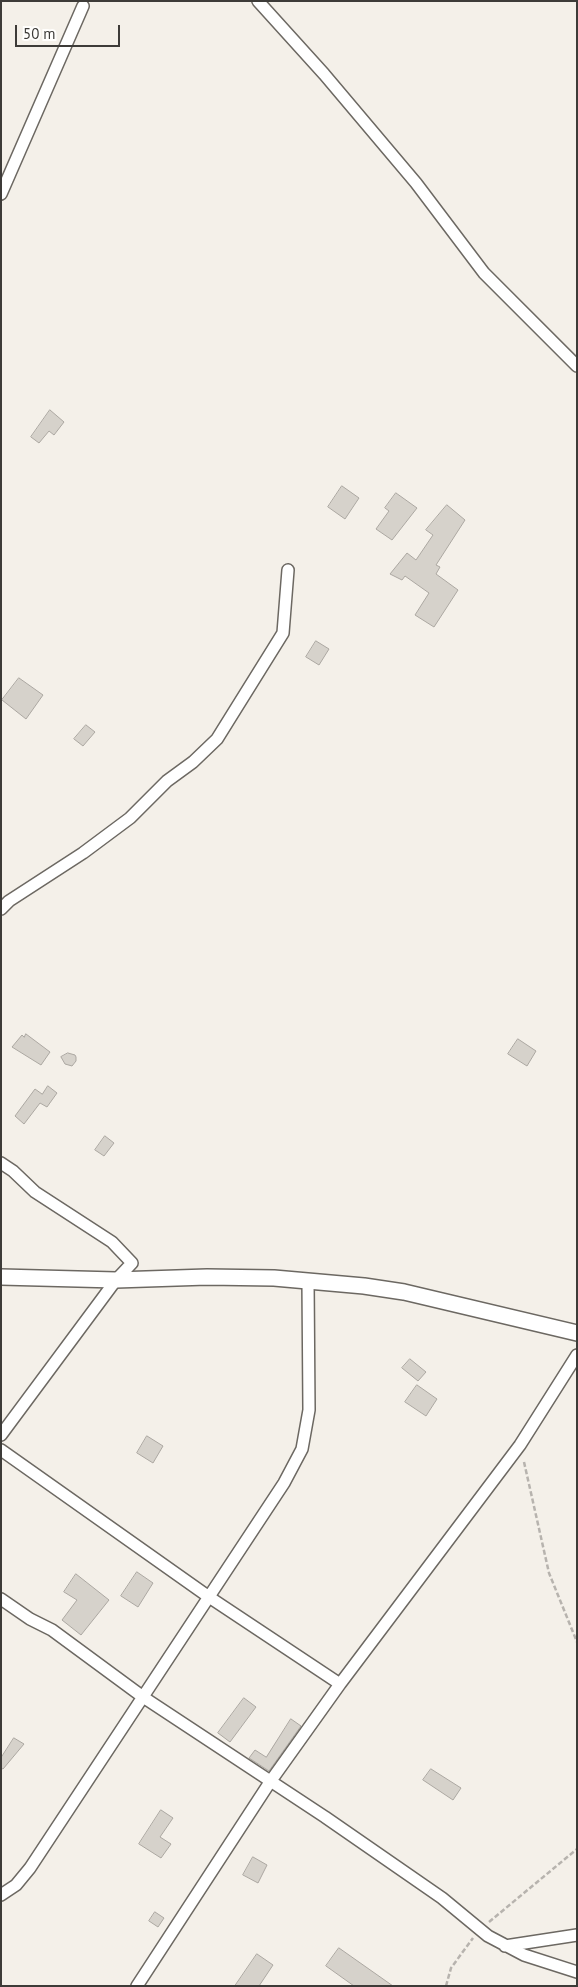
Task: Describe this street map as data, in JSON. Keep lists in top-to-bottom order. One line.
{"scale_bar":"50 m"}
